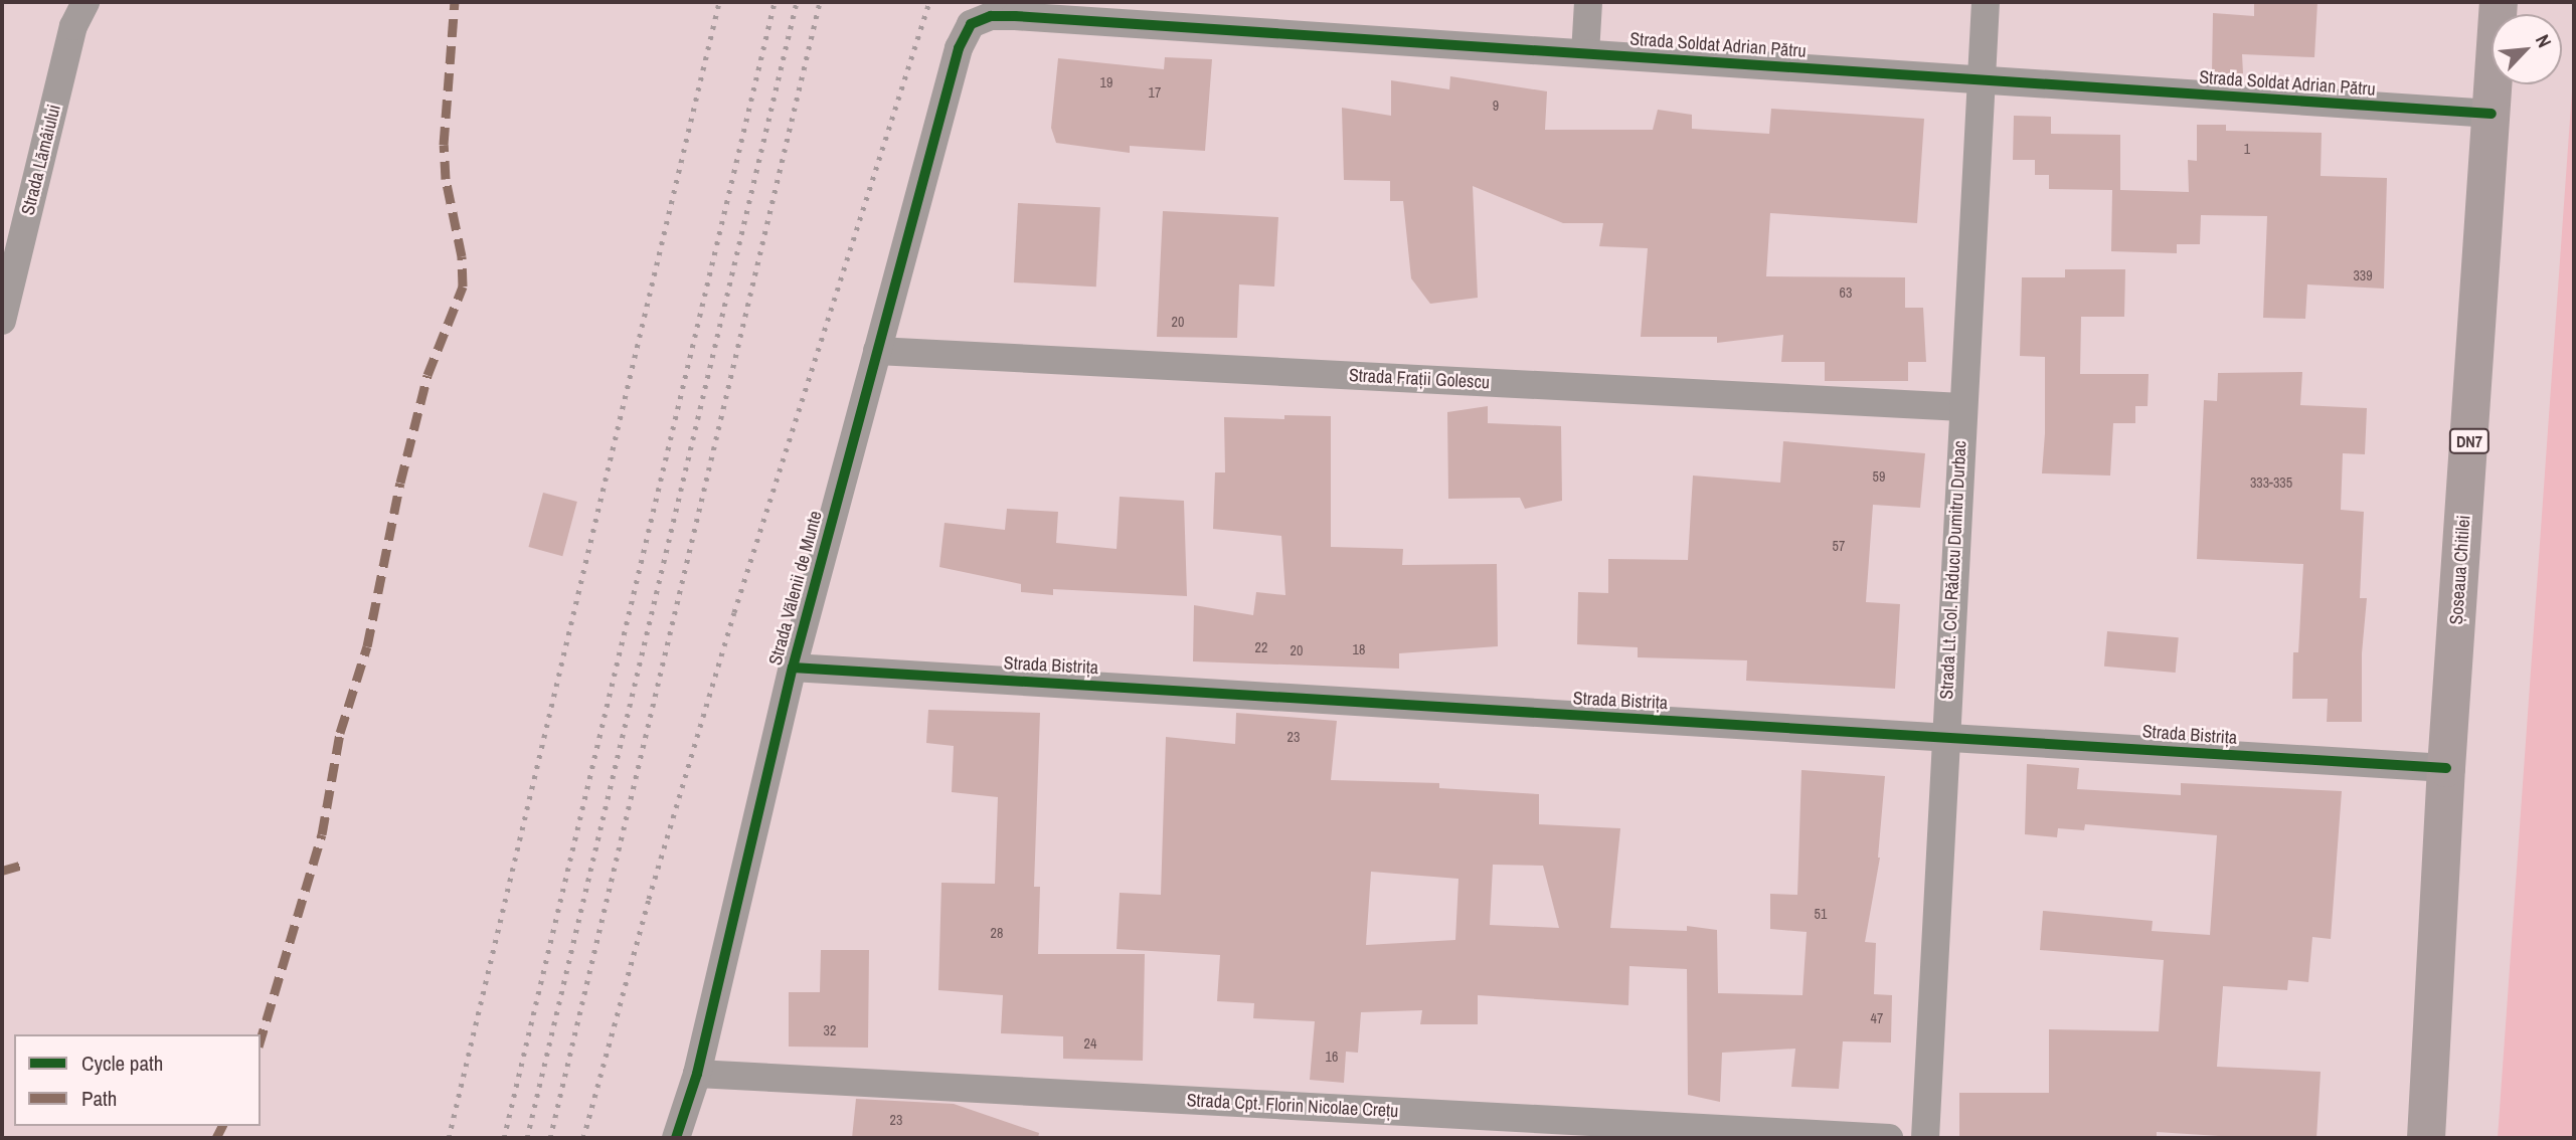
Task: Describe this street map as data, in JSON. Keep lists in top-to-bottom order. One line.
{"streets":{"main road":["DN7","Șoseaua Chitilei"],"street":["Strada Soldat Adrian Pătru","Strada Lămâiului","Strada Frații Golescu","Strada Lt. Col. Răducu Dumitru Durbac","Strada Vălenii de Munte","Strada Bistrița","Strada Cpt. Florin Nicolae Crețu"]},"crossings":[["Strada Soldat Adrian Pătru","Strada Lt. Col. Răducu Dumitru Durbac"],["Strada Soldat Adrian Pătru","Șoseaua Chitilei"],["Strada Soldat Adrian Pătru","Strada Vălenii de Munte"],["Strada Frații Golescu","Strada Lt. Col. Răducu Dumitru Durbac"],["Strada Frații Golescu","Strada Vălenii de Munte"],["Strada Lt. Col. Răducu Dumitru Durbac","Strada Bistrița"],["Șoseaua Chitilei","Strada Bistrița"],["Strada Vălenii de Munte","Strada Bistrița"],["Strada Vălenii de Munte","Strada Cpt. Florin Nicolae Crețu"]],"house_numbers":["19","17","9","1","339","63","20","59","333-335","57","22","18","20","23","51","28","47","32","24","16","23"],"legend":["Cycle path","Path"],"north":"top right"}
